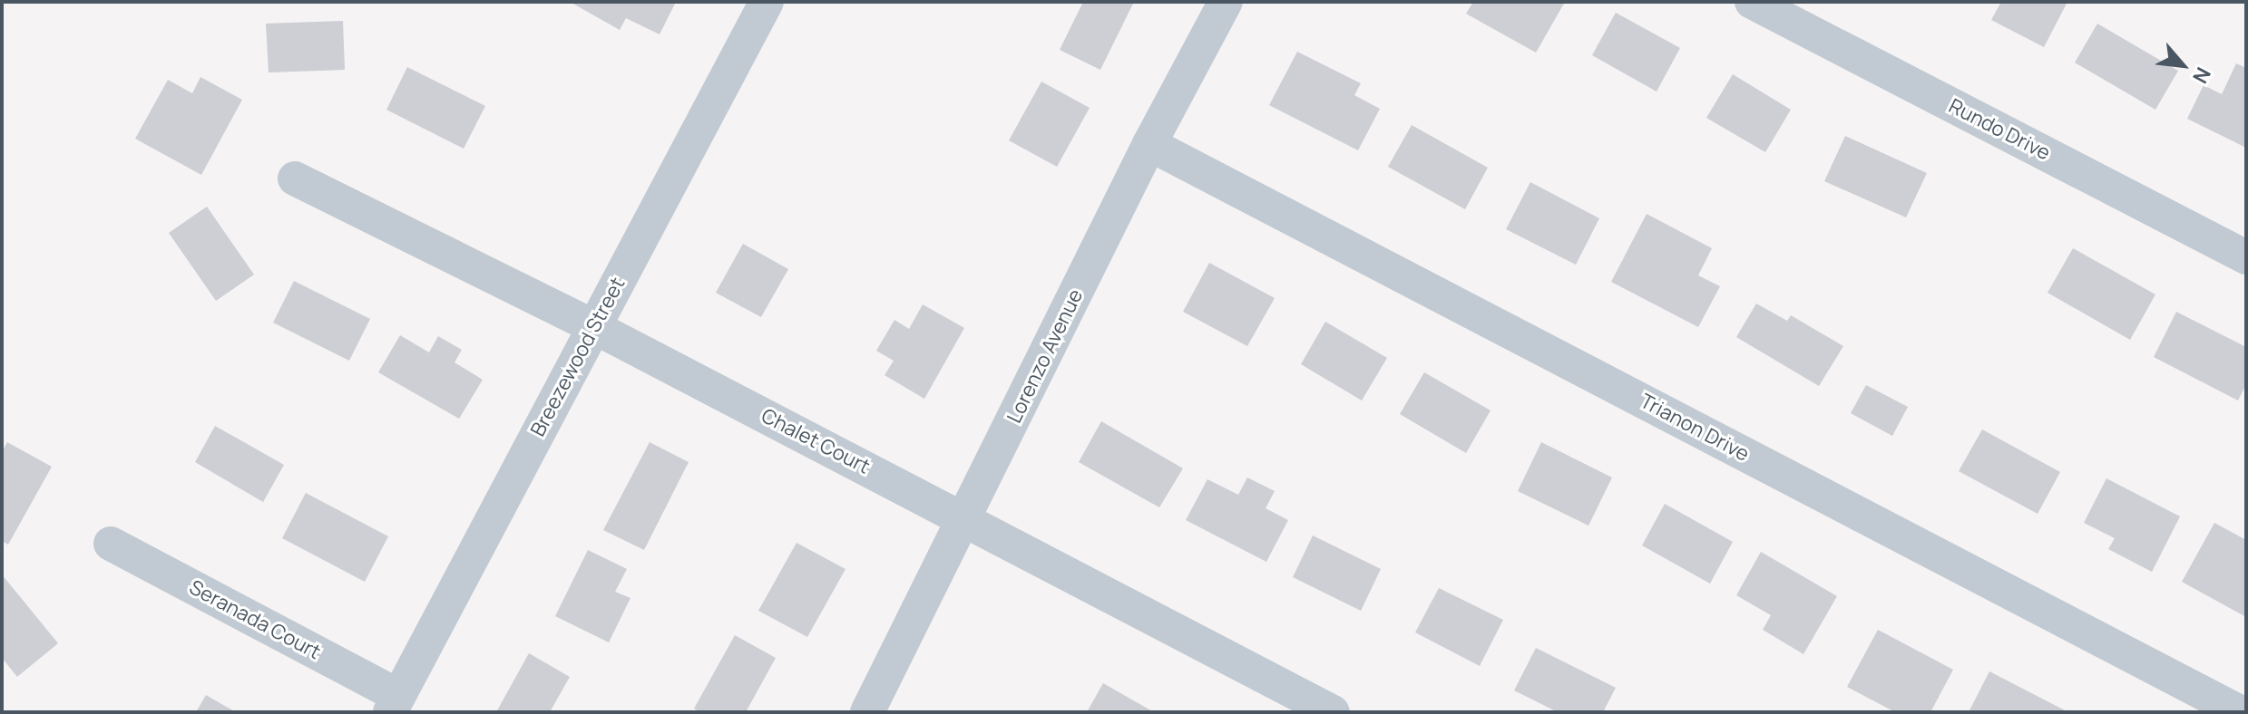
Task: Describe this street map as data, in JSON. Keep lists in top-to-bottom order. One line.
{"streets":{"street":["Rundo Drive","Lorenzo Avenue","Breezewood Street","Trianon Drive","Chalet Court","Seranada Court"]},"crossings":[["Lorenzo Avenue","Trianon Drive"],["Lorenzo Avenue","Chalet Court"],["Breezewood Street","Chalet Court"],["Breezewood Street","Seranada Court"]],"north":"bottom right"}
